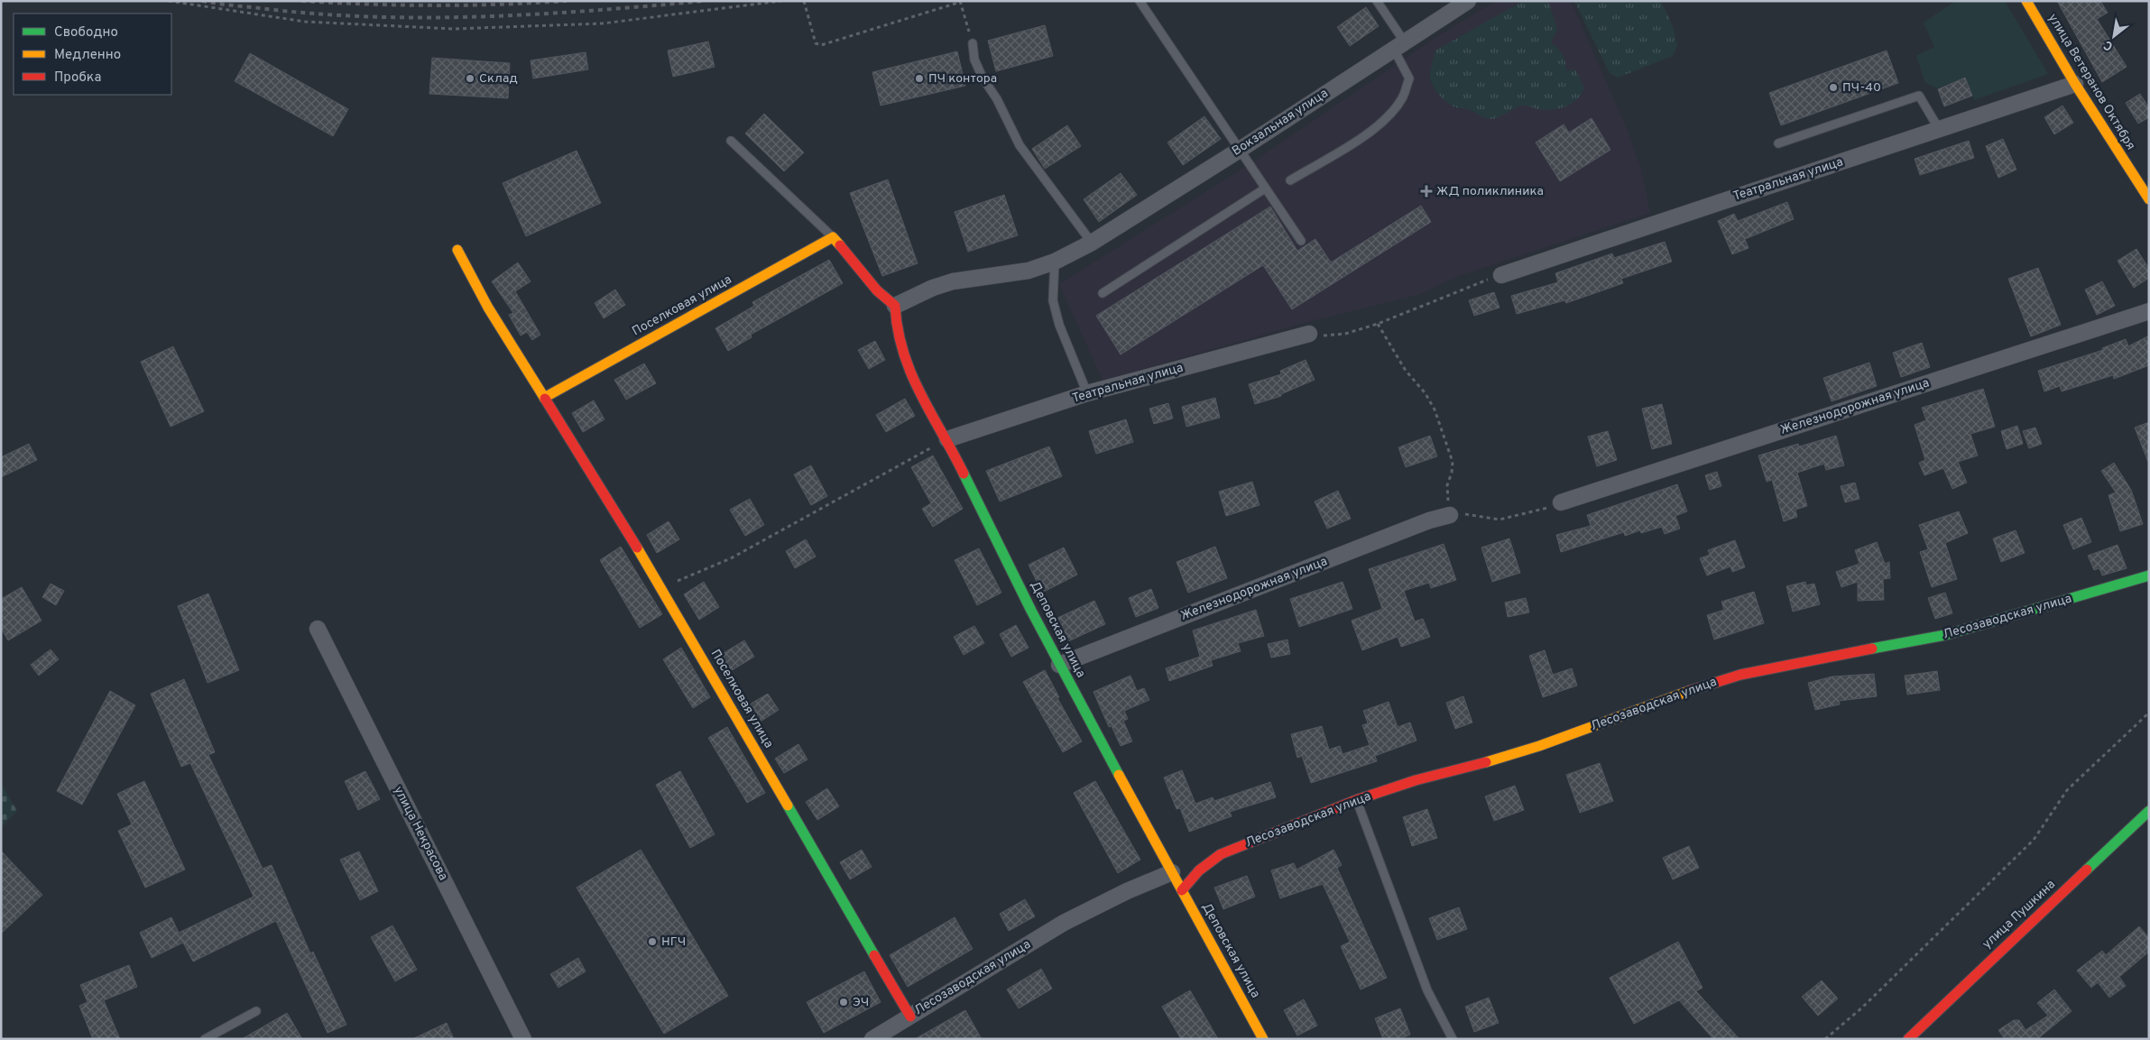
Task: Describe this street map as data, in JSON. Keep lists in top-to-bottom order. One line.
{"streets":{"street":["улица Ветеранов Октября","Вокзальная улица","Театральная улица","Поселковая улица","Железнодорожная улица","Лесозаводская улица","Деповская улица","улица Некрасова","улица Пушкина"]},"crossings":[["улица Ветеранов Октября","Театральная улица"],["Вокзальная улица","Деповская улица"],["Театральная улица","Деповская улица"],["Поселковая улица","Лесозаводская улица"],["Железнодорожная улица","Деповская улица"],["Лесозаводская улица","Деповская улица"]],"places":{"other":["Склад","ПЧ контора","ПЧ-40","НГЧ","ЭЧ"],"health":["ЖД поликлиника"]},"legend":["Свободно","Медленно","Пробка"],"north":"bottom left"}
